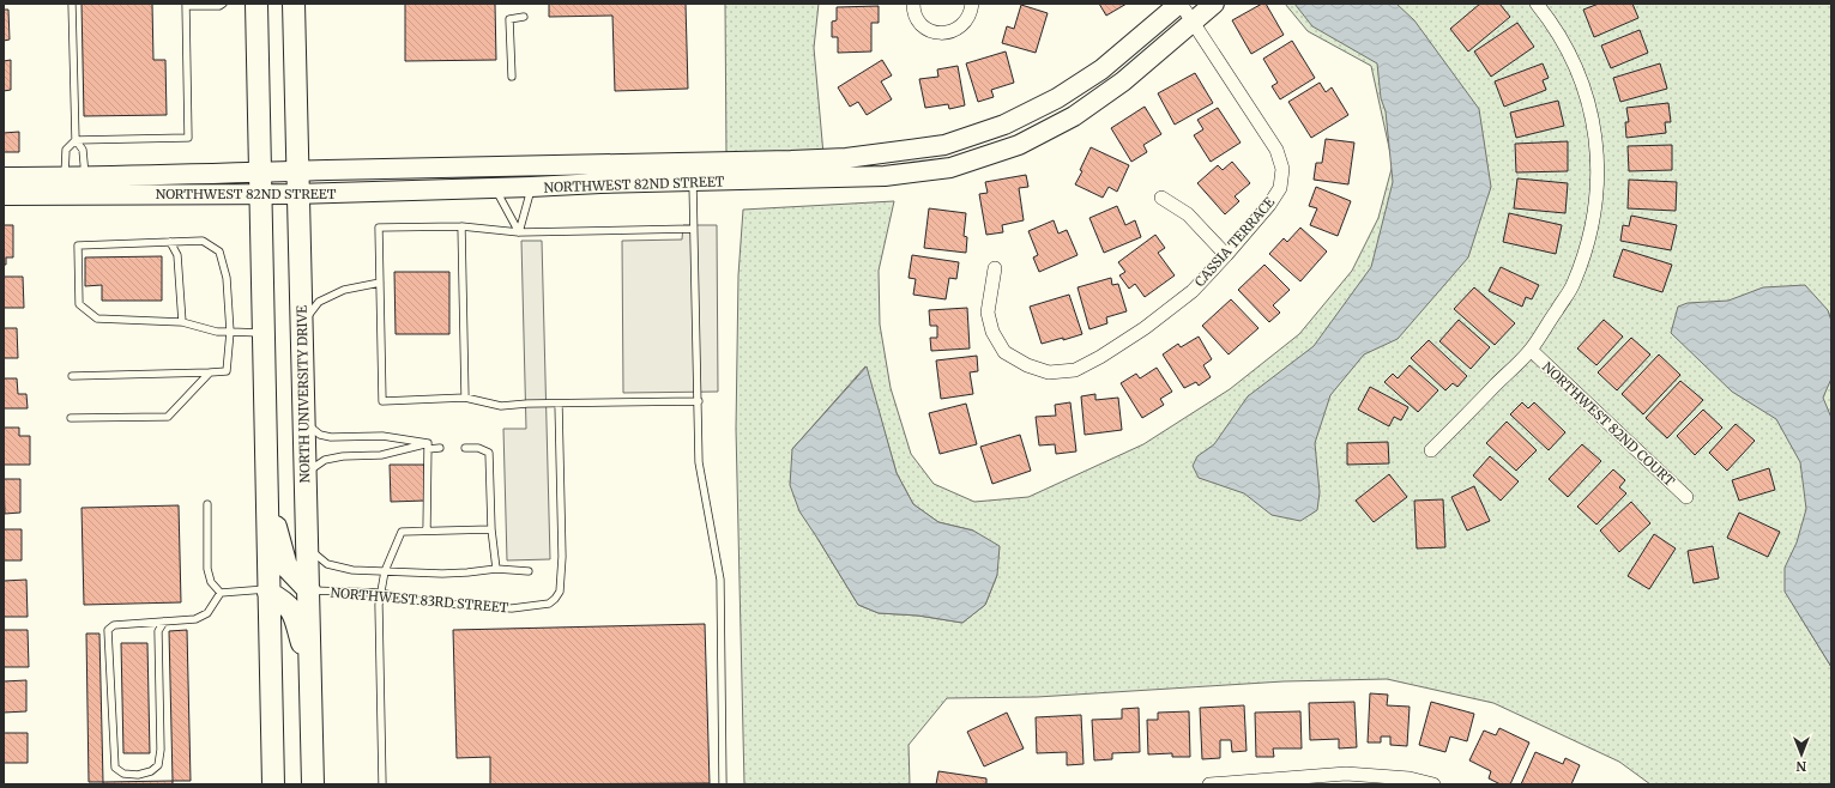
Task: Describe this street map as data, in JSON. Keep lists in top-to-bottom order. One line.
{"streets":{"main road":["NORTH UNIVERSITY DRIVE"],"street":["NORTHWEST 82ND STREET","CASSIA TERRACE","NORTHWEST 82ND COURT"],"lane":["NORTHWEST 83RD STREET"]},"crossings":[["NORTHWEST 82ND STREET","CASSIA TERRACE"],["NORTHWEST 82ND STREET","NORTH UNIVERSITY DRIVE"],["NORTH UNIVERSITY DRIVE","NORTHWEST 83RD STREET"]],"north":"bottom"}
